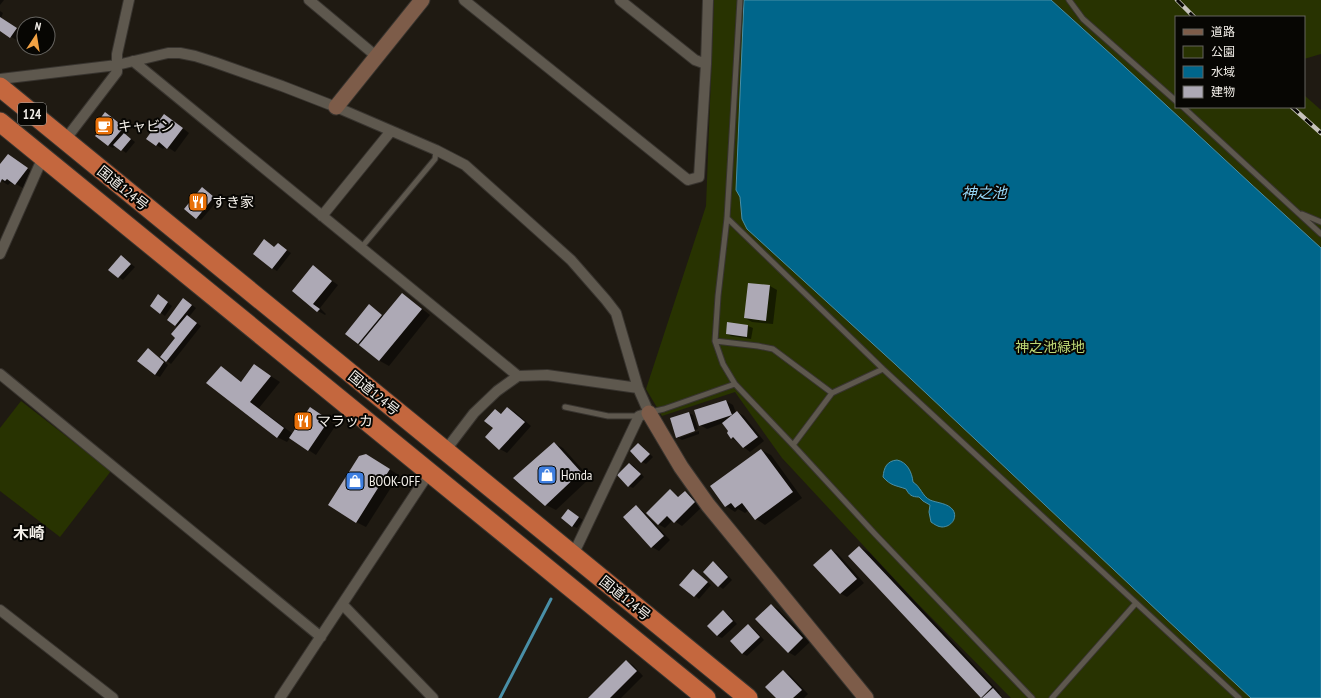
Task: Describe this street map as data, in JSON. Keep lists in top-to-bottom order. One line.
{"streets":{"highway":["124","国道124号"]},"districts":["木崎"],"water":["神之池"],"parks":["神之池緑地"],"places":{"cafe":["キャビン"],"restaurant":["すき家","マラッカ"],"shop":["Honda","BOOK-OFF"]},"legend":["道路","公園","水域","建物"],"north":"top"}
